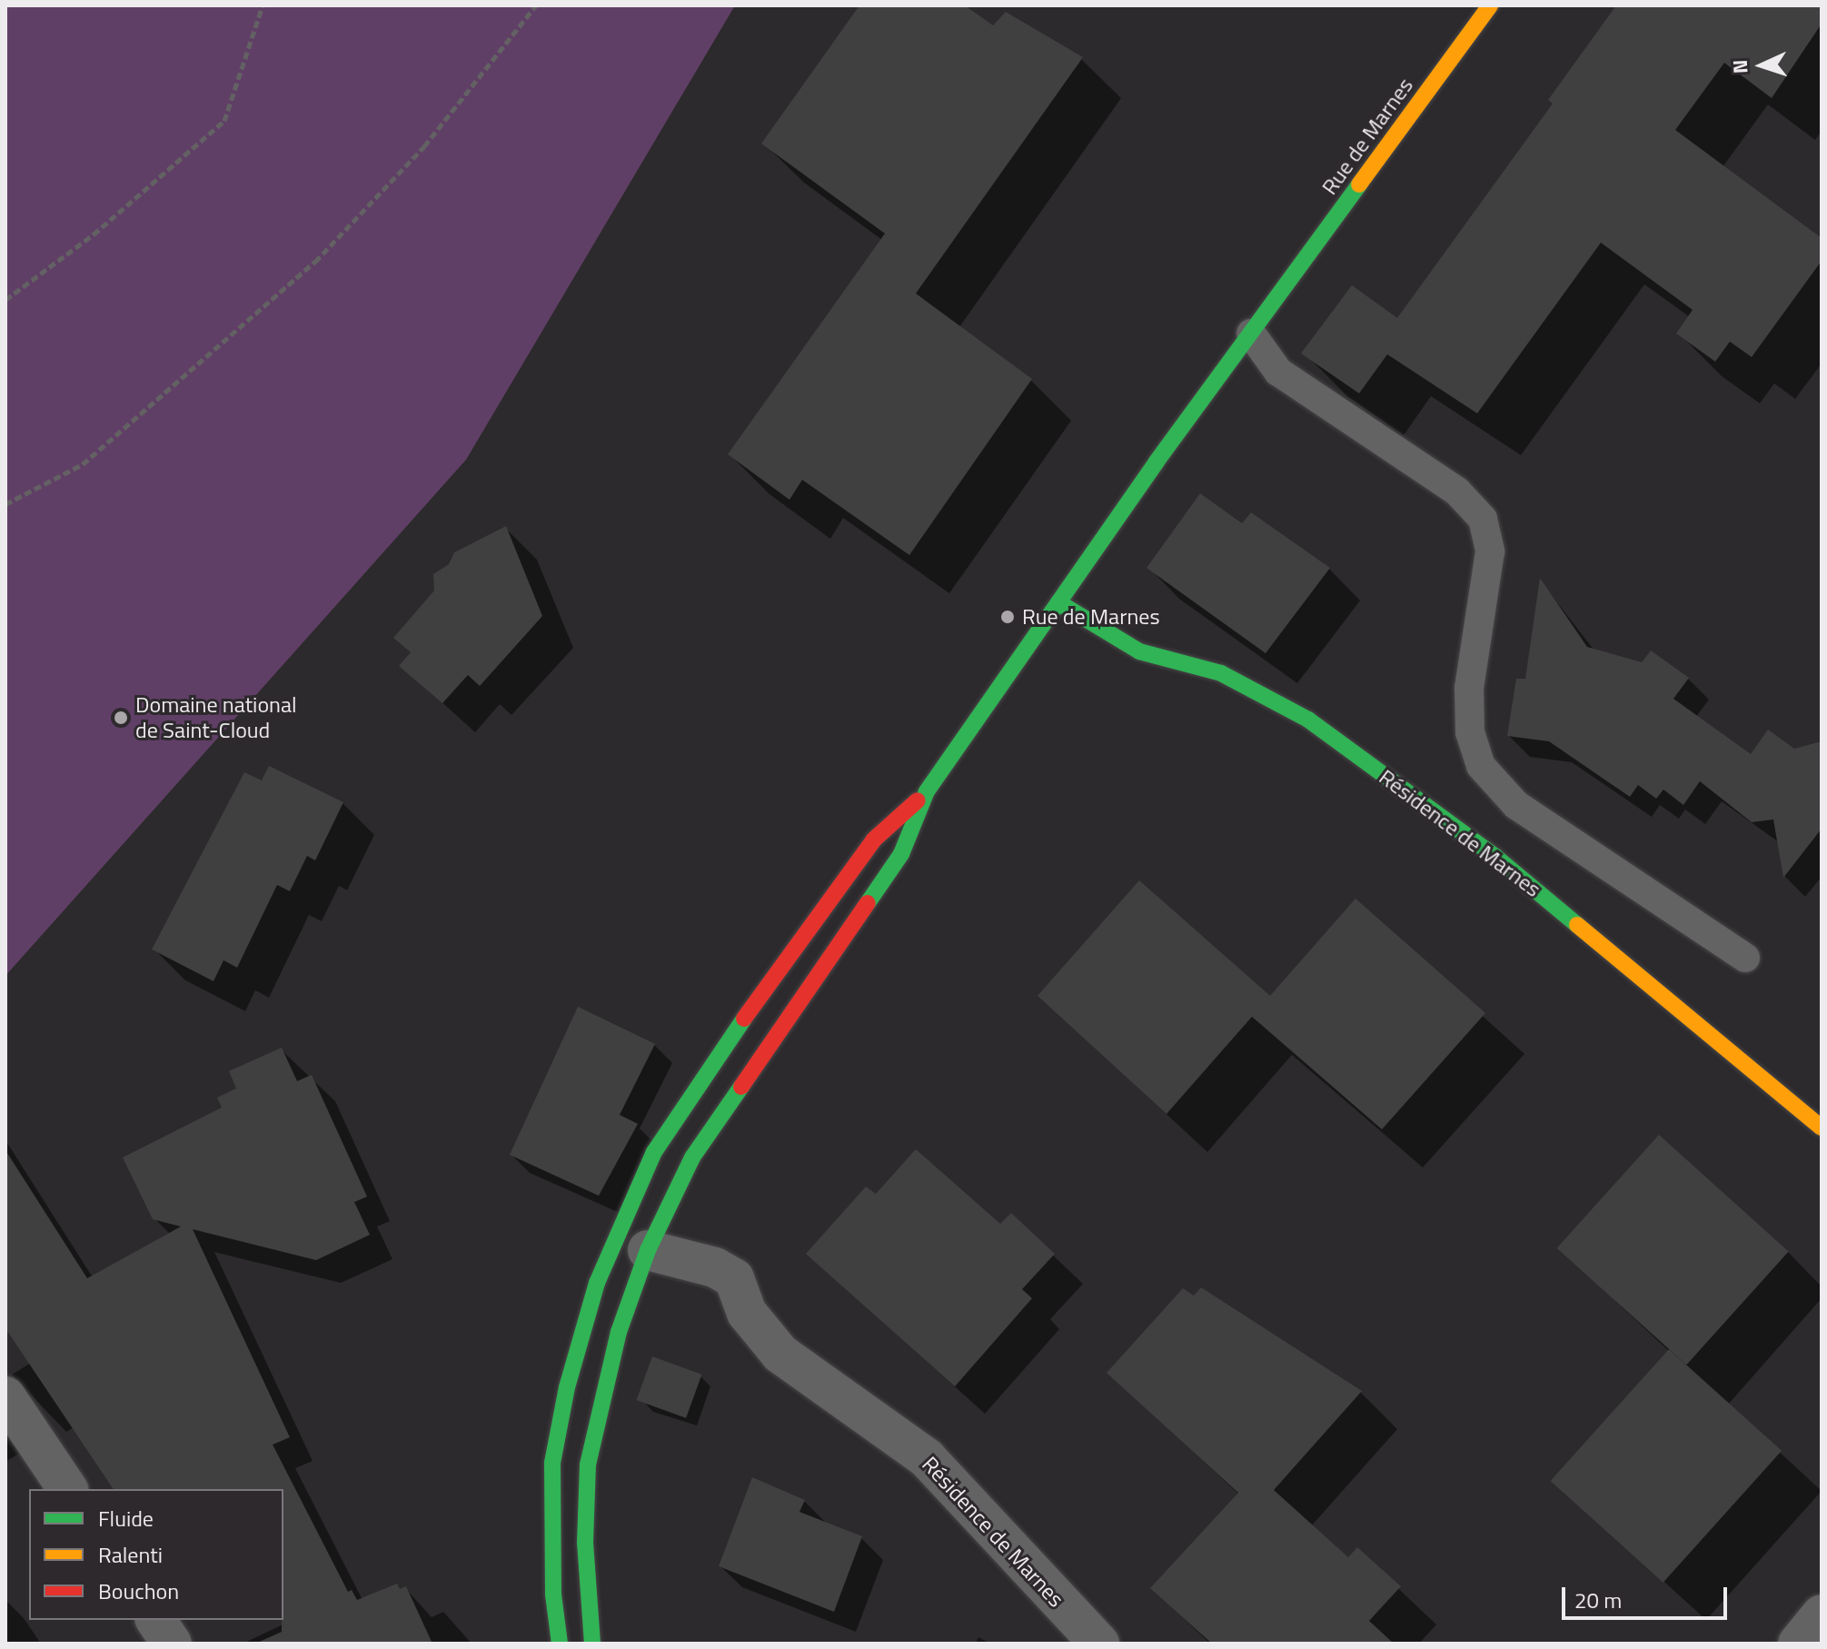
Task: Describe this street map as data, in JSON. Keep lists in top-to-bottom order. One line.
{"streets":{"main road":["Rue de Marnes","Résidence de Marnes"]},"crossings":[["Rue de Marnes","Résidence de Marnes"]],"places":["Rue de Marnes","Domaine national de Saint-Cloud"],"legend":["Fluide","Ralenti","Bouchon"],"scale_bar":"20 m","north":"left"}
